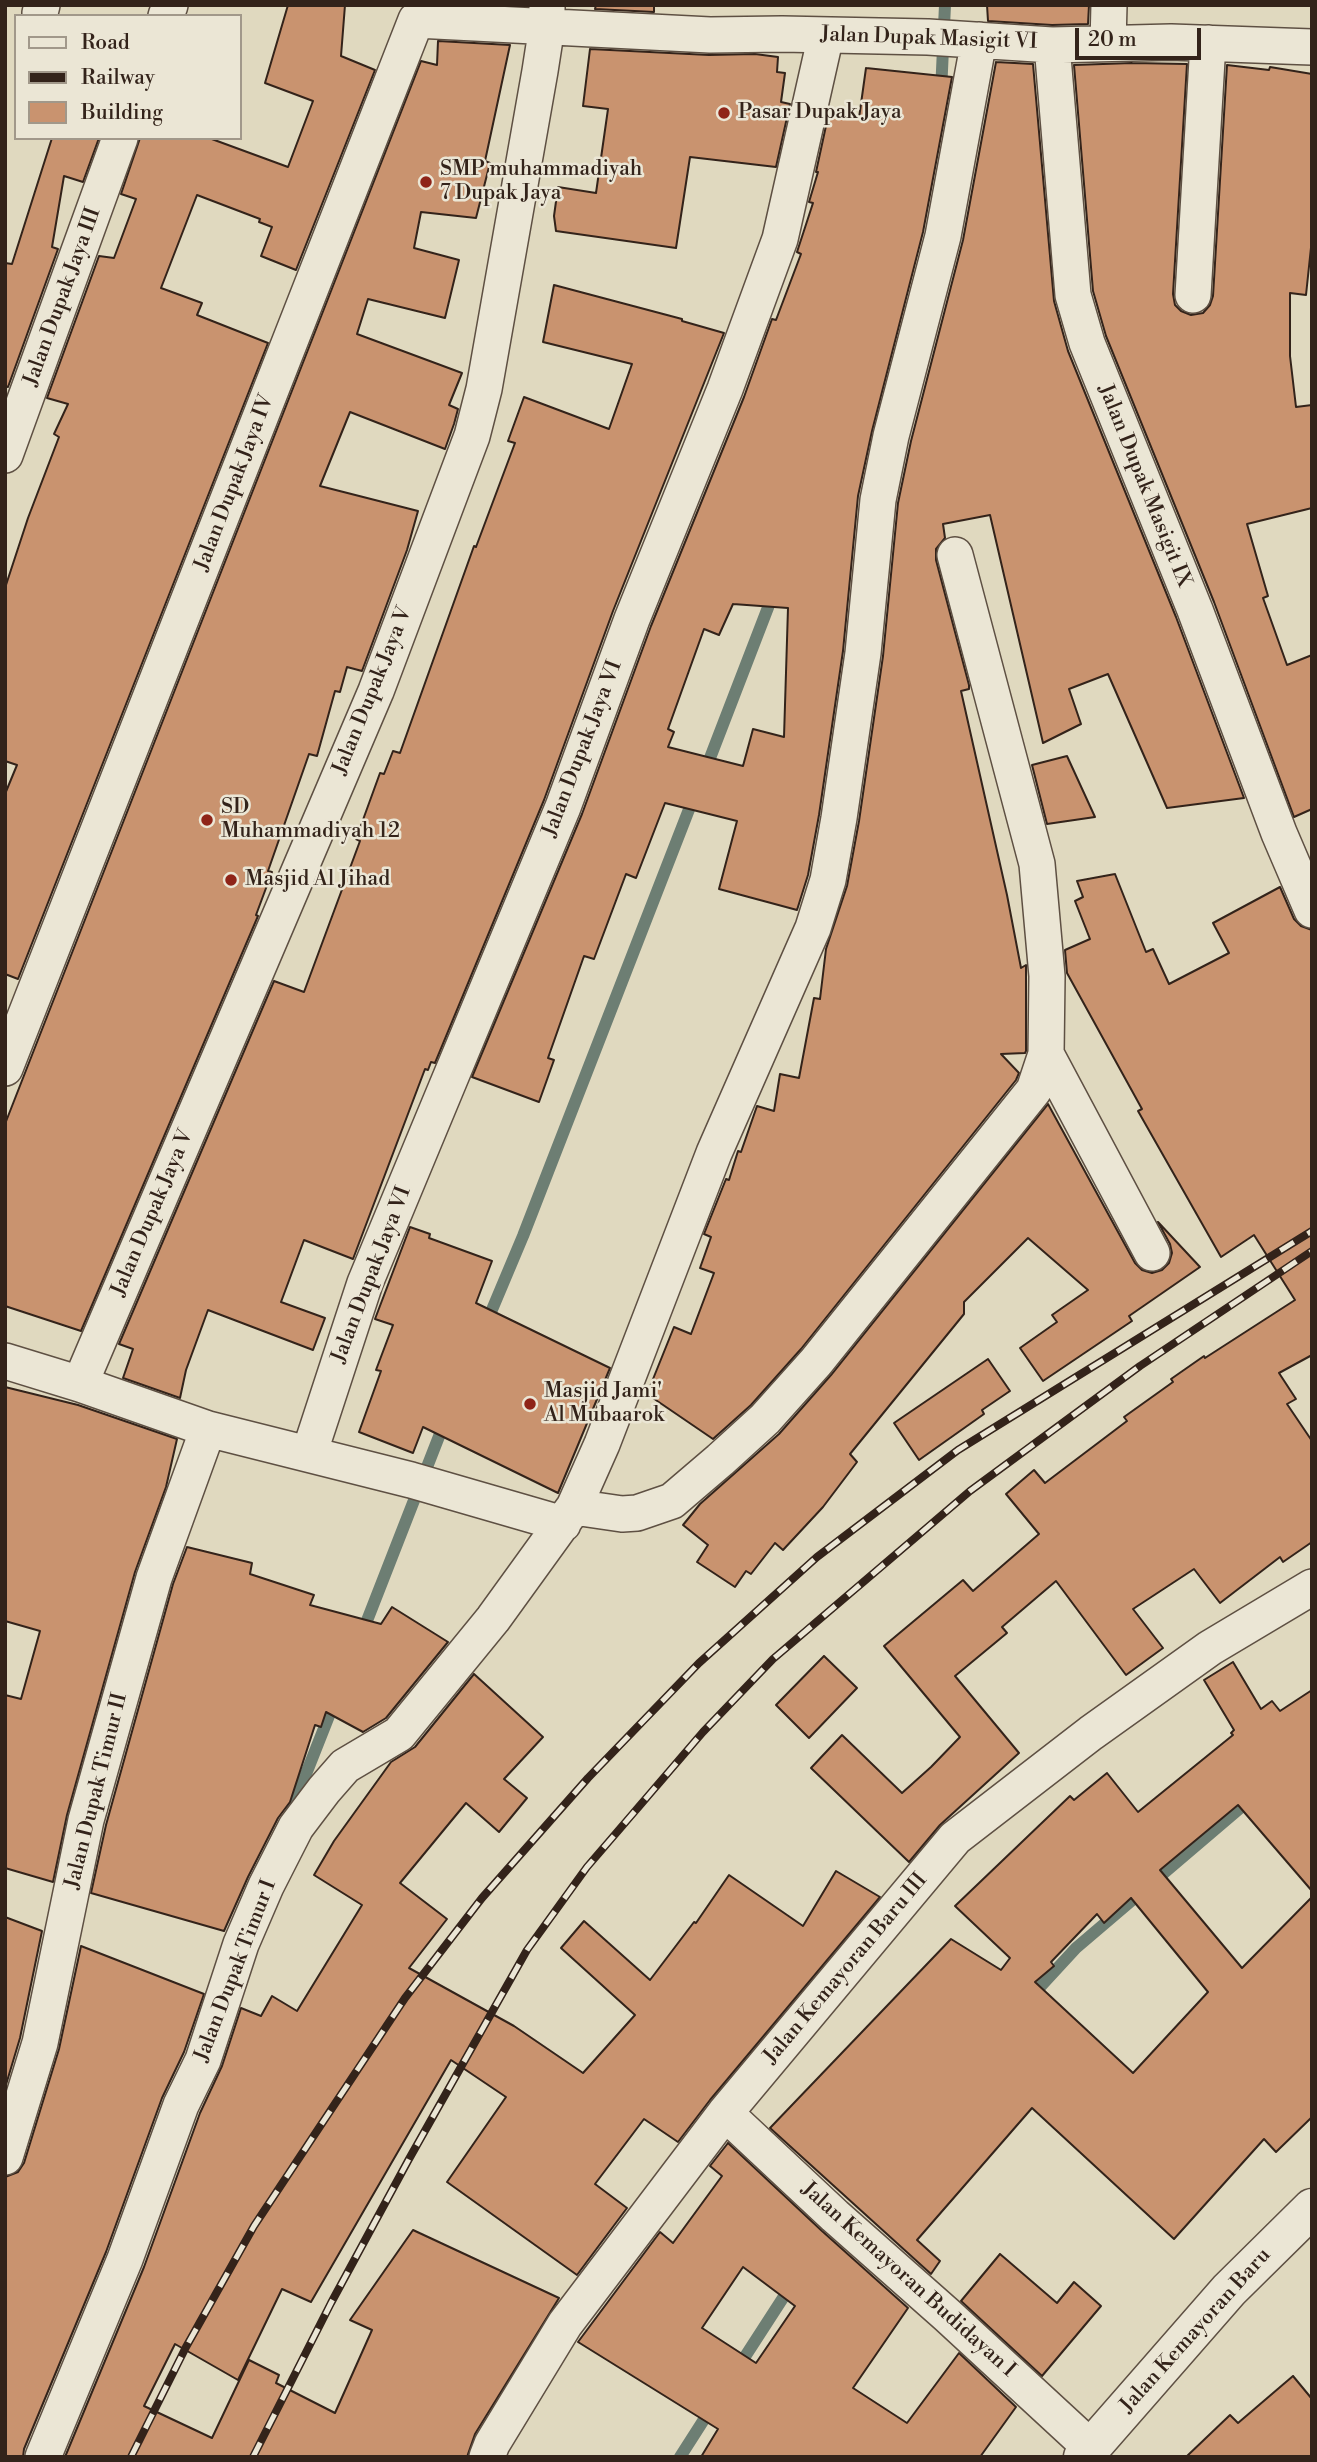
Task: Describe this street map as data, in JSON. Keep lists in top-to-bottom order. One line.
{"streets":{"street":["Jalan Dupak Masigit VI","Jalan Dupak Jaya III","Jalan Dupak Jaya IV","Jalan Dupak Masigit IX","Jalan Dupak Jaya V","Jalan Dupak Jaya VI","Jalan Dupak Timur II","Jalan Kemayoran Baru III","Jalan Dupak Timur I","Jalan Kemayoran Budidayan I","Jalan Kemayoran Baru"]},"crossings":[["Jalan Dupak Masigit VI","Jalan Dupak Jaya IV"],["Jalan Dupak Masigit VI","Jalan Dupak Masigit IX"],["Jalan Dupak Masigit VI","Jalan Dupak Jaya V"],["Jalan Dupak Masigit VI","Jalan Dupak Jaya VI"],["Jalan Dupak Masigit VI","Jalan Dupak Timur I"],["Jalan Dupak Jaya IV","Jalan Dupak Jaya V"],["Jalan Kemayoran Baru III","Jalan Kemayoran Budidayan I"],["Jalan Kemayoran Budidayan I","Jalan Kemayoran Baru"]],"places":["Pasar Dupak Jaya","SMP muhammadiyah 7 Dupak Jaya","SD Muhammadiyah 12","Masjid Al Jihad","Masjid Jami' Al Mubaarok"],"legend":["Road","Railway","Building"],"scale_bar":"20 m"}
